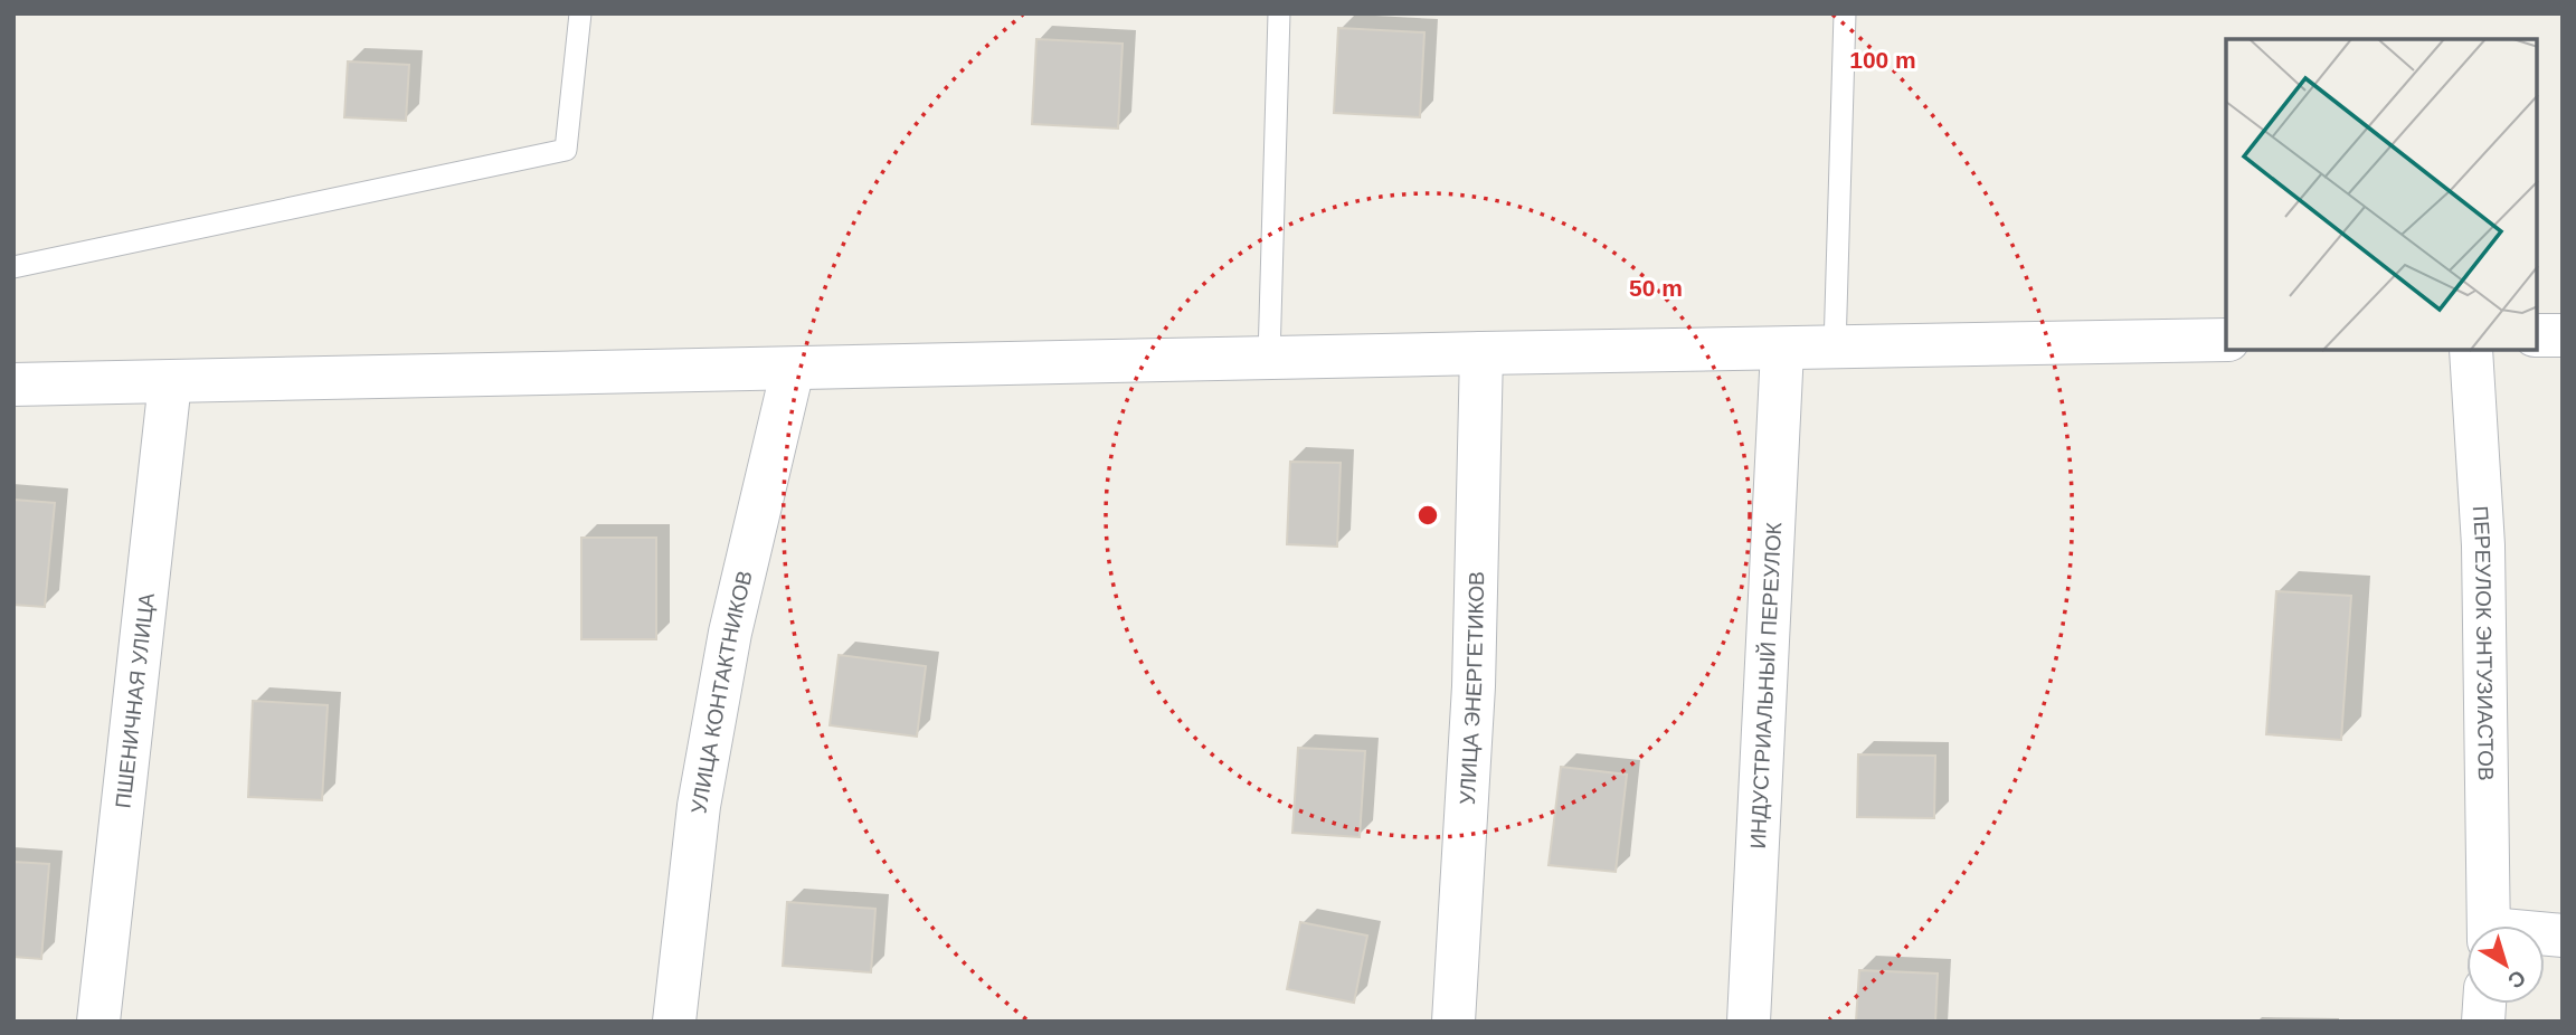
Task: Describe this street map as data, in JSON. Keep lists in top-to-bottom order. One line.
{"streets":{"street":["ПЕРЕУЛОК ЭНТУЗИАСТОВ","ИНДУСТРИАЛЬНЫЙ ПЕРЕУЛОК","УЛИЦА ЭНЕРГЕТИКОВ","УЛИЦА КОНТАКТНИКОВ","ПШЕНИЧНАЯ УЛИЦА"]},"north":"bottom right","rings":["100 m","50 m"]}
